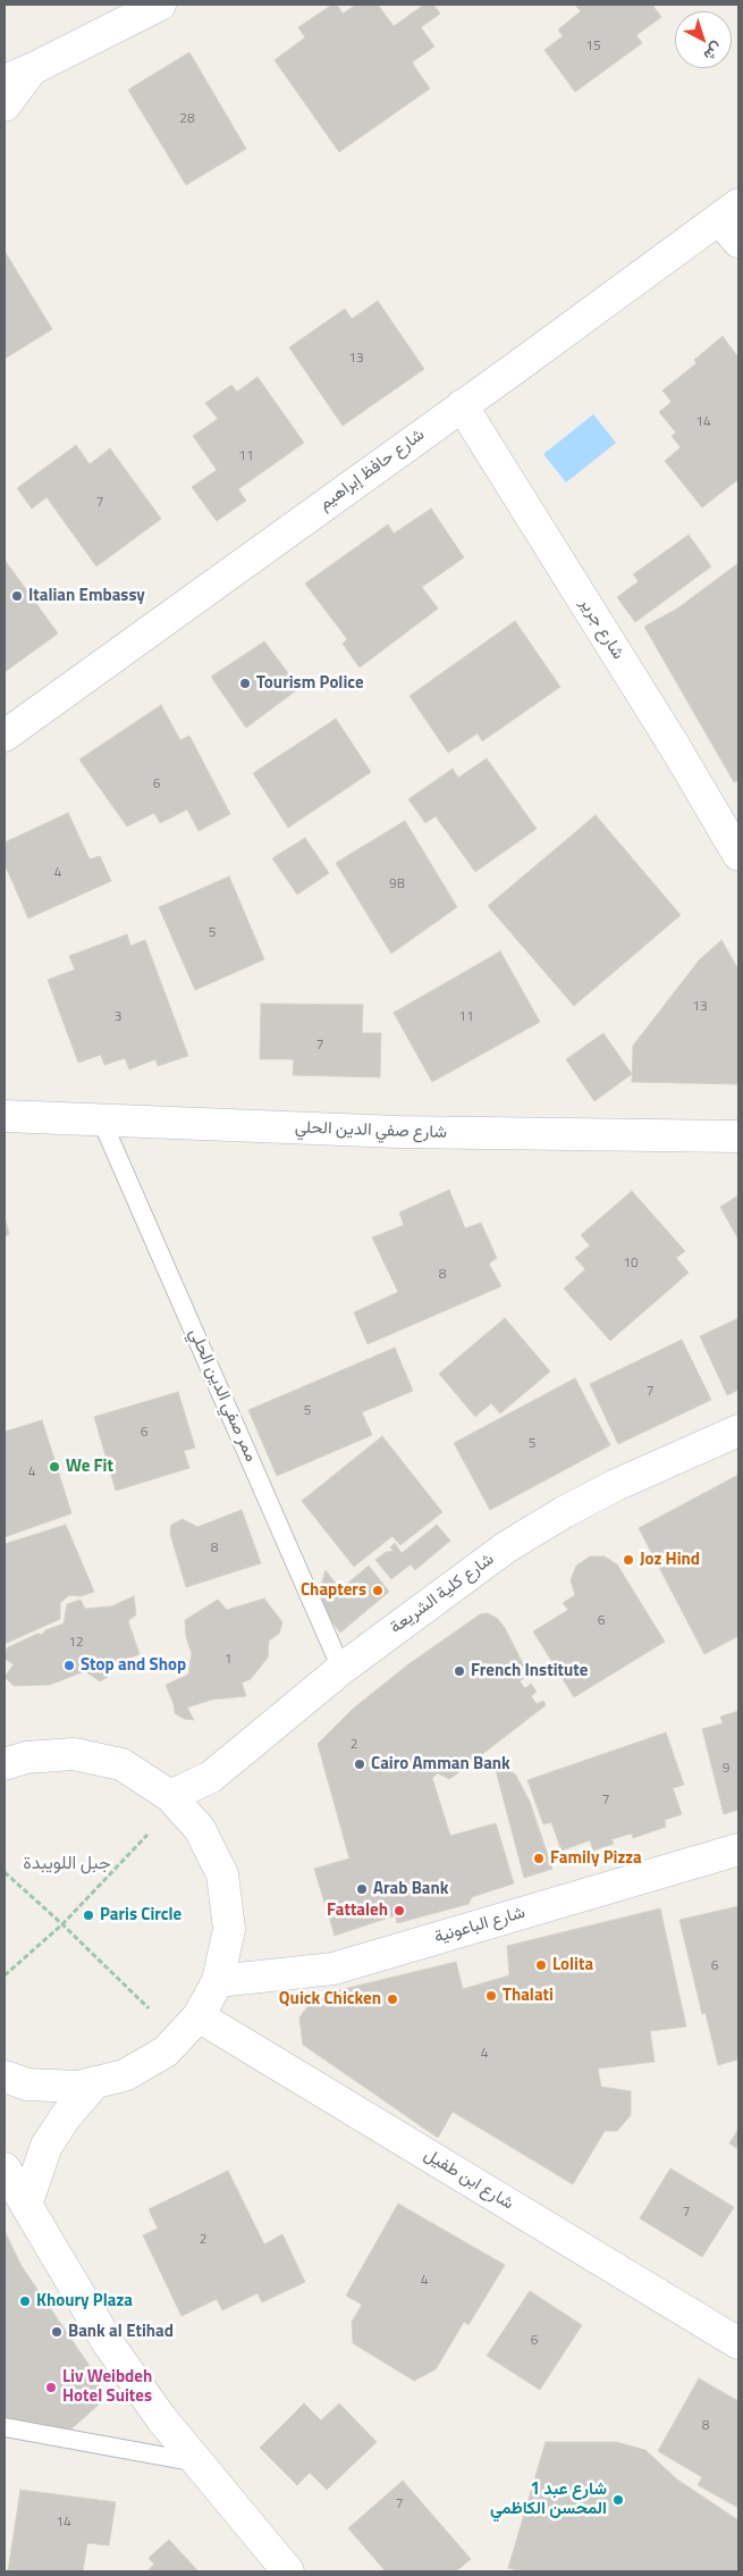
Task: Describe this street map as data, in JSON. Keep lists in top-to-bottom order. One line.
{"streets":{"street":["شارع حافظ إبراهيم","شارع جرير","شارع صفي الدين الحلي","شارع كلية الشريعة","شارع الباعونية","شارع ابن طفيل"],"lane":["ممر صفي الدين الحلي"]},"crossings":[["شارع حافظ إبراهيم","شارع جرير"],["شارع صفي الدين الحلي","ممر صفي الدين الحلي"],["ممر صفي الدين الحلي","شارع كلية الشريعة"]],"districts":["جبل اللويبدة"],"places":["Italian Embassy","Tourism Police","We Fit","Joz Hind","Chapters","Stop and Shop","French Institute","Cairo Amman Bank","Family Pizza","Arab Bank","Fattaleh","Paris Circle","Lolita","Thalati","Quick Chicken","Khoury Plaza","Bank al Etihad","Liv Weibdeh Hotel Suites","1 شارع عبد المحسن الكاظمي"],"house_numbers":["15","28","13","14","11","7","6","4","9B","5","13","3","11","7","10","8","7","5","6","5","4","8","6","12","1","2","9","7","6","4","7","2","4","6","8","7","14"],"north":"bottom right"}
